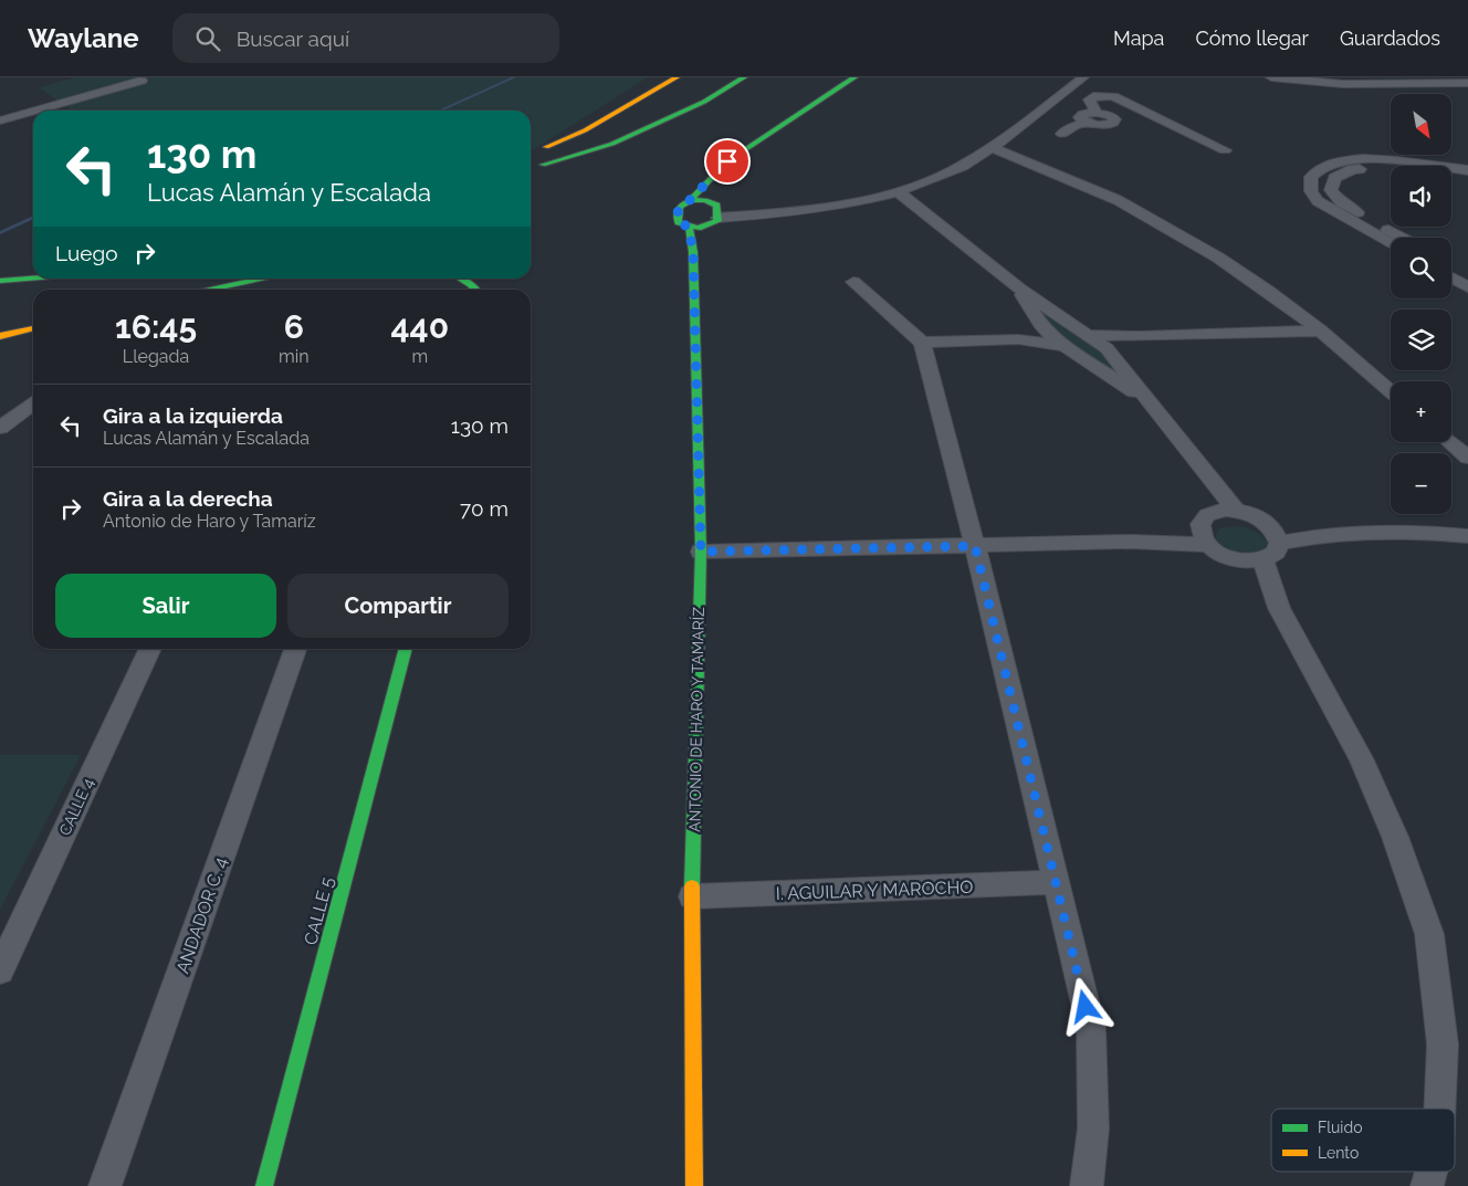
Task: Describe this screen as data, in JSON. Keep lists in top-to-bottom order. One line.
{"streets":{"main road":["ANTONIO DE HARO Y TAMARÍZ","CALLE 5"],"street":["CALLE 4","I. AGUILAR Y MAROCHO","ANDADOR C. 4"]},"crossings":[["ANTONIO DE HARO Y TAMARÍZ","I. AGUILAR Y MAROCHO"]],"legend":["Fluido","Lento"],"north":"bottom right","page":{"header":"Waylane","search":"Buscar aquí","nav":["Mapa","Cómo llegar","Guardados"],"map_buttons":["+","−"],"turn":["130 m","Lucas Alamán y Escalada"],"then":"Luego","eta":["16:45","Llegada","6","min","440","m"],"list":[{"name":"Gira a la izquierda","note":"Lucas Alamán y Escalada","value":"130 m"},{"name":"Gira a la derecha","note":"Antonio de Haro y Tamaríz","value":"70 m"}],"buttons":["Salir","Compartir"]}}
